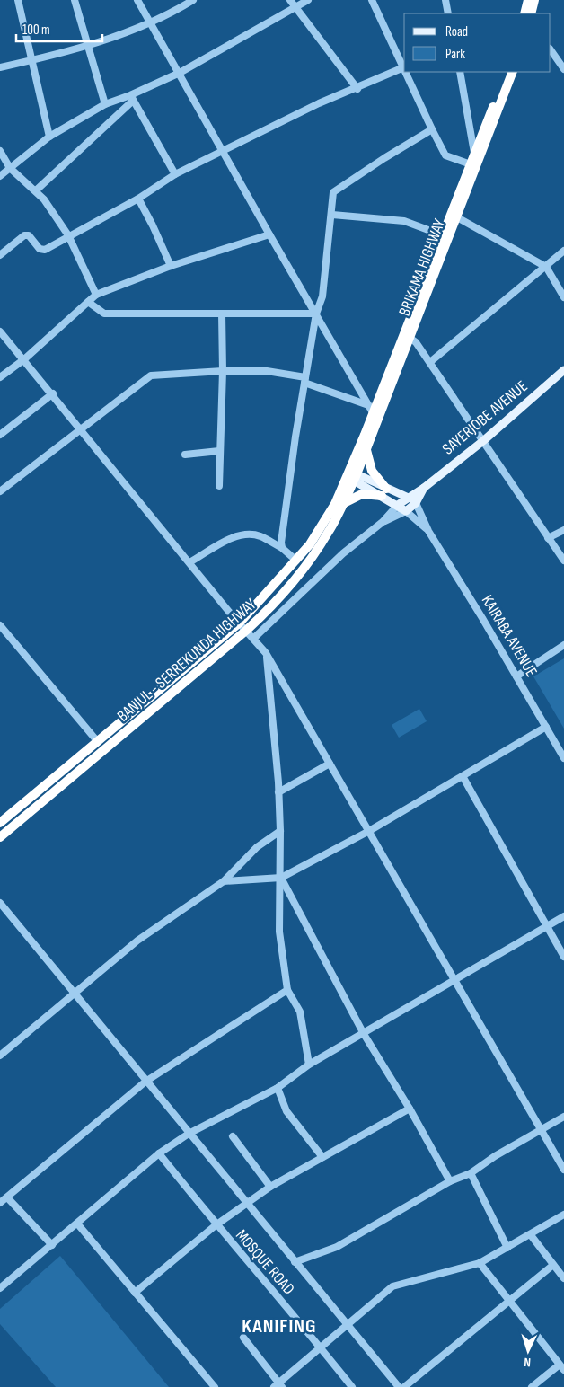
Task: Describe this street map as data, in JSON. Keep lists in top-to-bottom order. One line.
{"streets":{"highway":["BRIKAMA HIGHWAY","BANJUL - SERREKUNDA HIGHWAY"],"main road":["SAYERJOBE AVENUE","KAIRABA AVENUE"],"street":["MOSQUE ROAD"]},"crossings":[["BRIKAMA HIGHWAY","KAIRABA AVENUE"],["BRIKAMA HIGHWAY","BANJUL - SERREKUNDA HIGHWAY"],["SAYERJOBE AVENUE","KAIRABA AVENUE"],["KAIRABA AVENUE","BANJUL - SERREKUNDA HIGHWAY"]],"districts":["KANIFING"],"legend":["Road","Park"],"scale_bar":"100 m","north":"bottom"}
